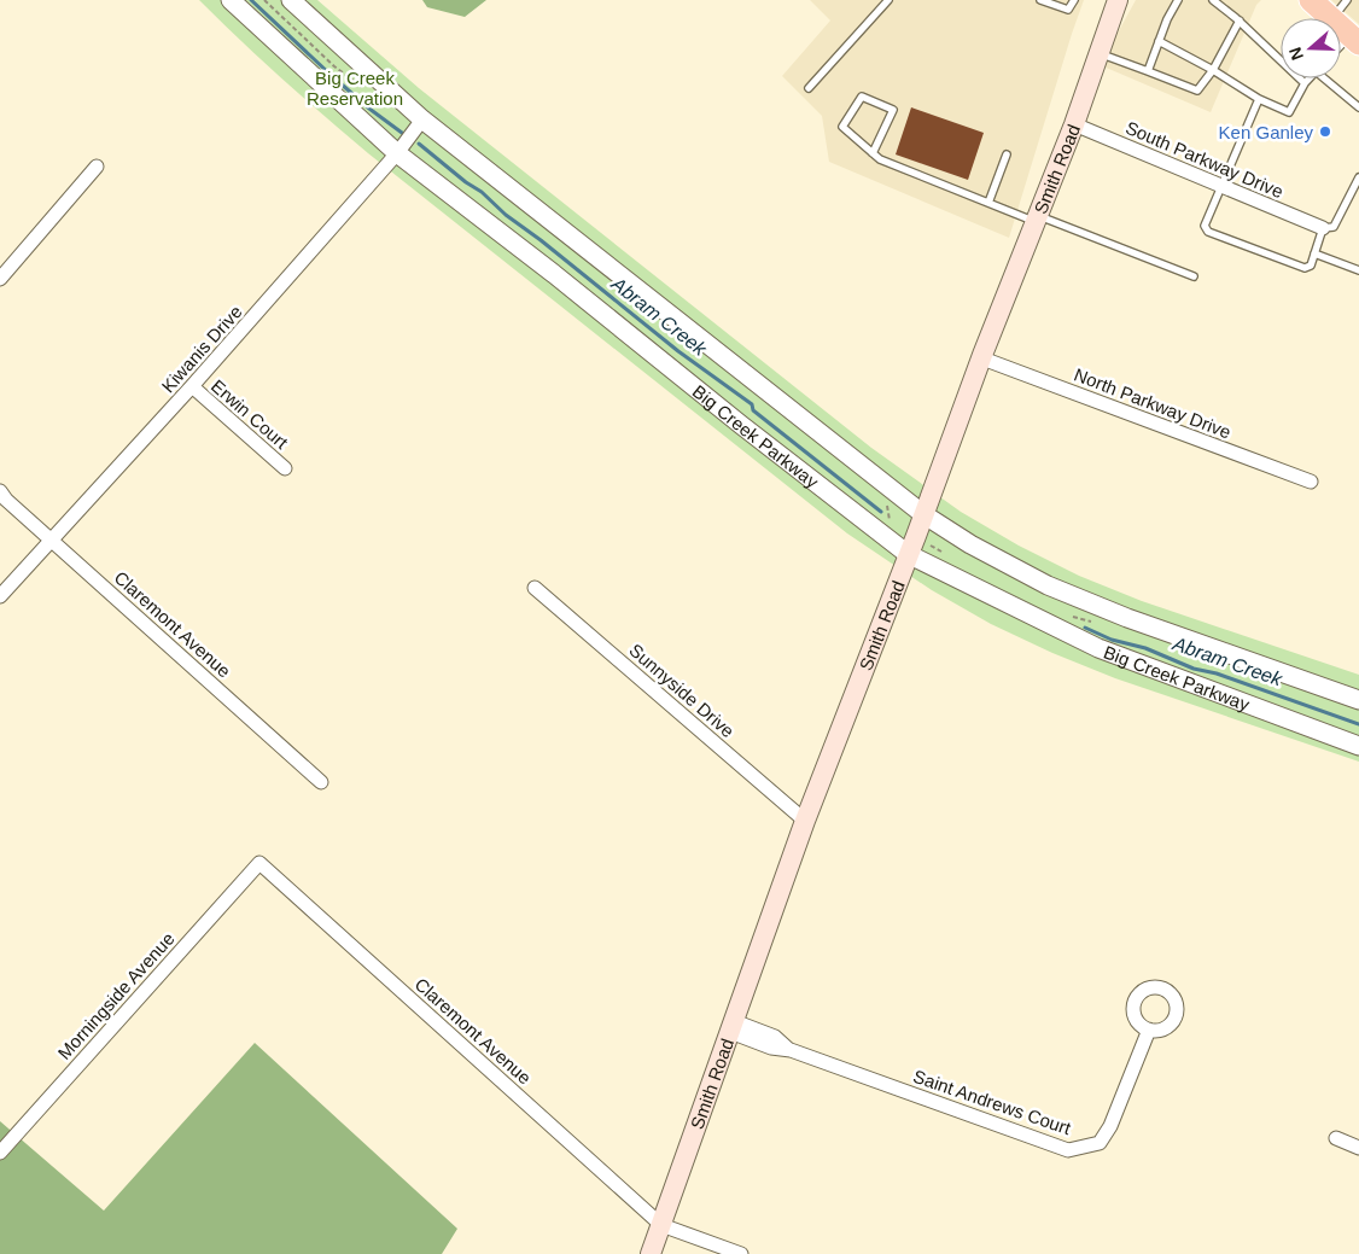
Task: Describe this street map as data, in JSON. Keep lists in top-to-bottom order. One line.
{"streets":{"main road":["Smith Road"],"street":["South Parkway Drive","Kiwanis Drive","North Parkway Drive","Erwin Court","Big Creek Parkway","Claremont Avenue","Sunnyside Drive","Morningside Avenue","Saint Andrews Court"]},"crossings":[["South Parkway Drive","Smith Road"],["Smith Road","North Parkway Drive"],["Smith Road","Big Creek Parkway"],["Smith Road","Claremont Avenue"],["Smith Road","Sunnyside Drive"],["Smith Road","Saint Andrews Court"],["Kiwanis Drive","Erwin Court"],["Kiwanis Drive","Big Creek Parkway"],["Kiwanis Drive","Claremont Avenue"],["Claremont Avenue","Morningside Avenue"]],"water":["Abram Creek"],"parks":["Big Creek Reservation"],"places":["Ken Ganley"],"north":"left"}
